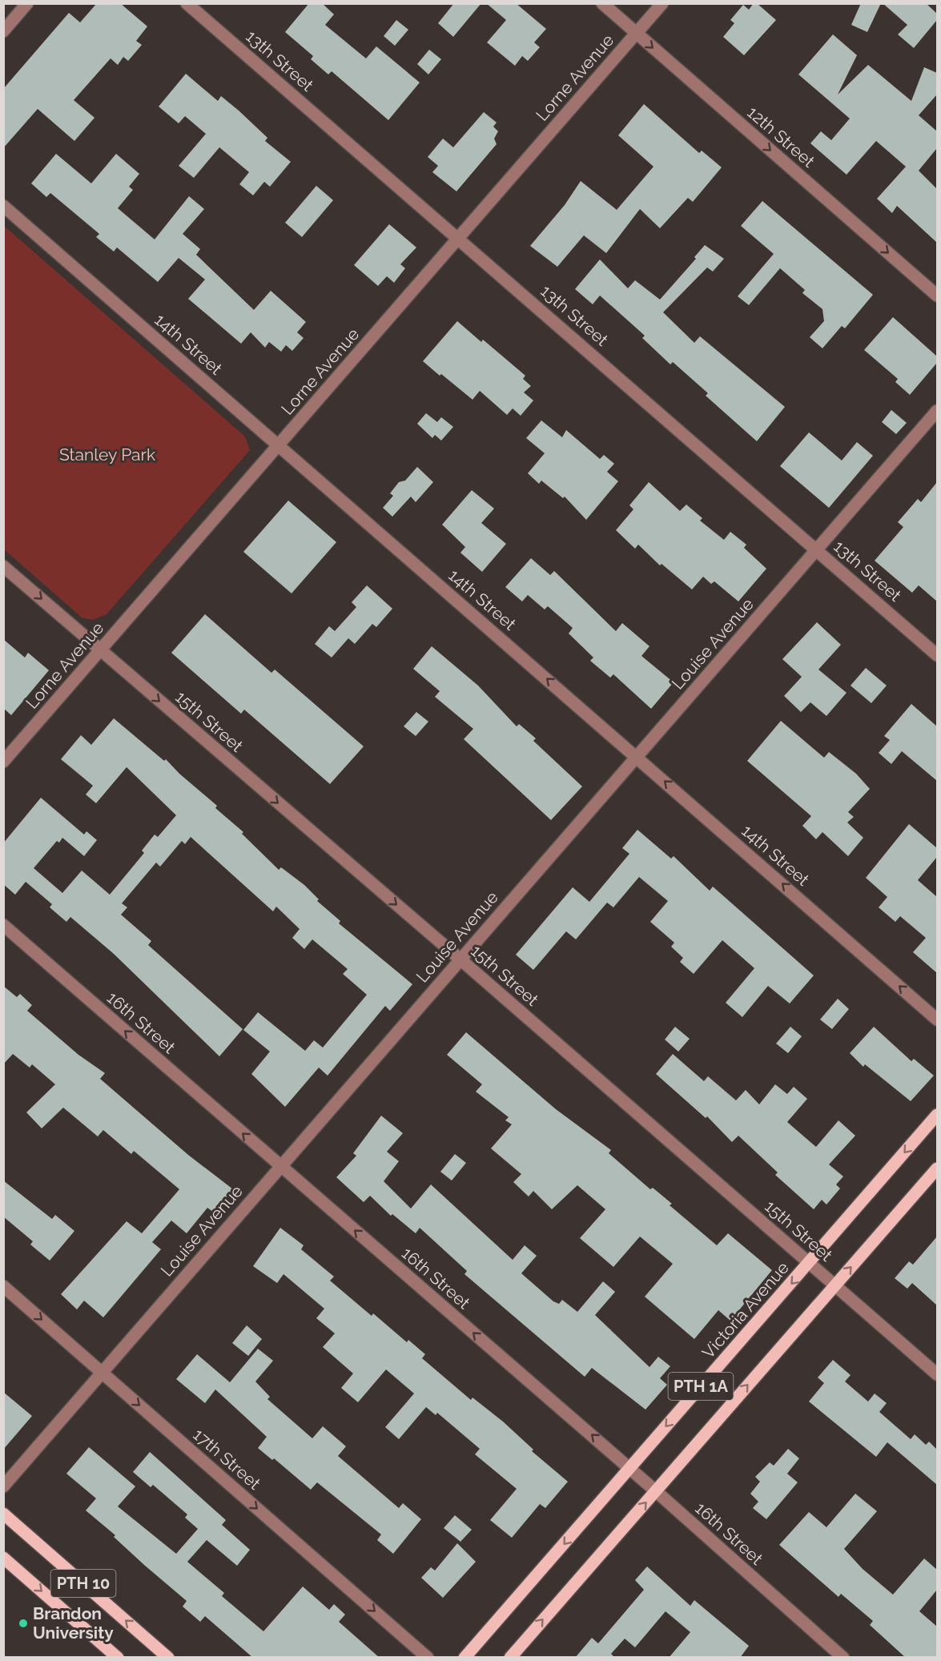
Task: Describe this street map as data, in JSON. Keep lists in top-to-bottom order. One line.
{"streets":{"main road":["Victoria Avenue","PTH 1A","PTH 10"],"street":["13th Street","Lorne Avenue","12th Street","14th Street","Louise Avenue","15th Street","16th Street","17th Street"]},"crossings":[["13th Street","Lorne Avenue"],["13th Street","Louise Avenue"],["Lorne Avenue","12th Street"],["Lorne Avenue","14th Street"],["Lorne Avenue","15th Street"],["14th Street","Louise Avenue"],["Louise Avenue","15th Street"],["Louise Avenue","16th Street"],["Louise Avenue","17th Street"],["15th Street","Victoria Avenue"],["15th Street","PTH 1A"],["16th Street","Victoria Avenue"],["16th Street","PTH 1A"]],"one_way":["12th Street","14th Street","15th Street","16th Street","17th Street"],"parks":["Stanley Park"],"places":["Brandon University"]}
